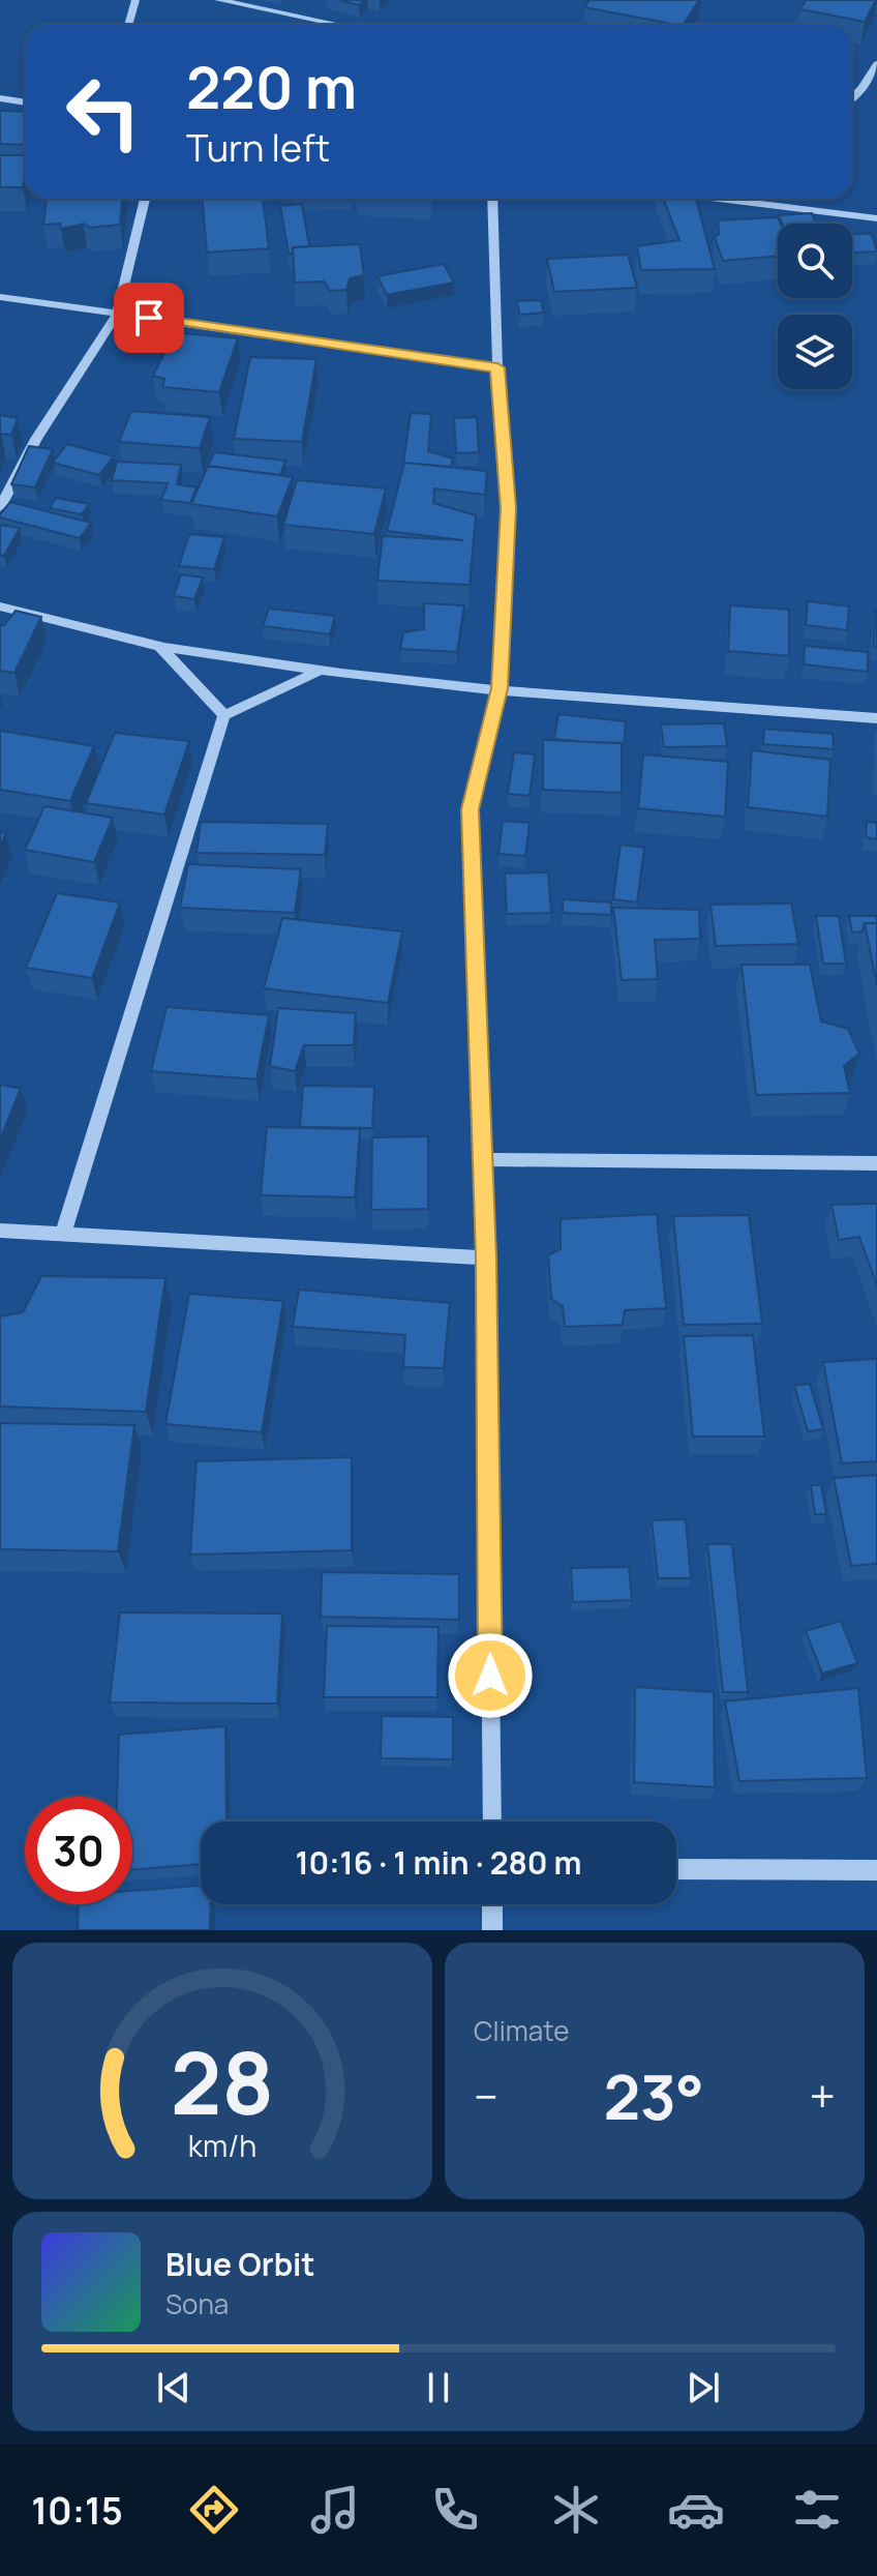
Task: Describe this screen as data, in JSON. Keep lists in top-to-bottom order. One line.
{"page":{"turn":["220 m","Turn left"],"limit":"30","trip":"10:16 · 1 min · 280 m","tile":"Climate","heat":["−","23°","+"],"song":["Blue Orbit","Sona"],"tabs":"10:15","gauge":["28","km/h"]}}
